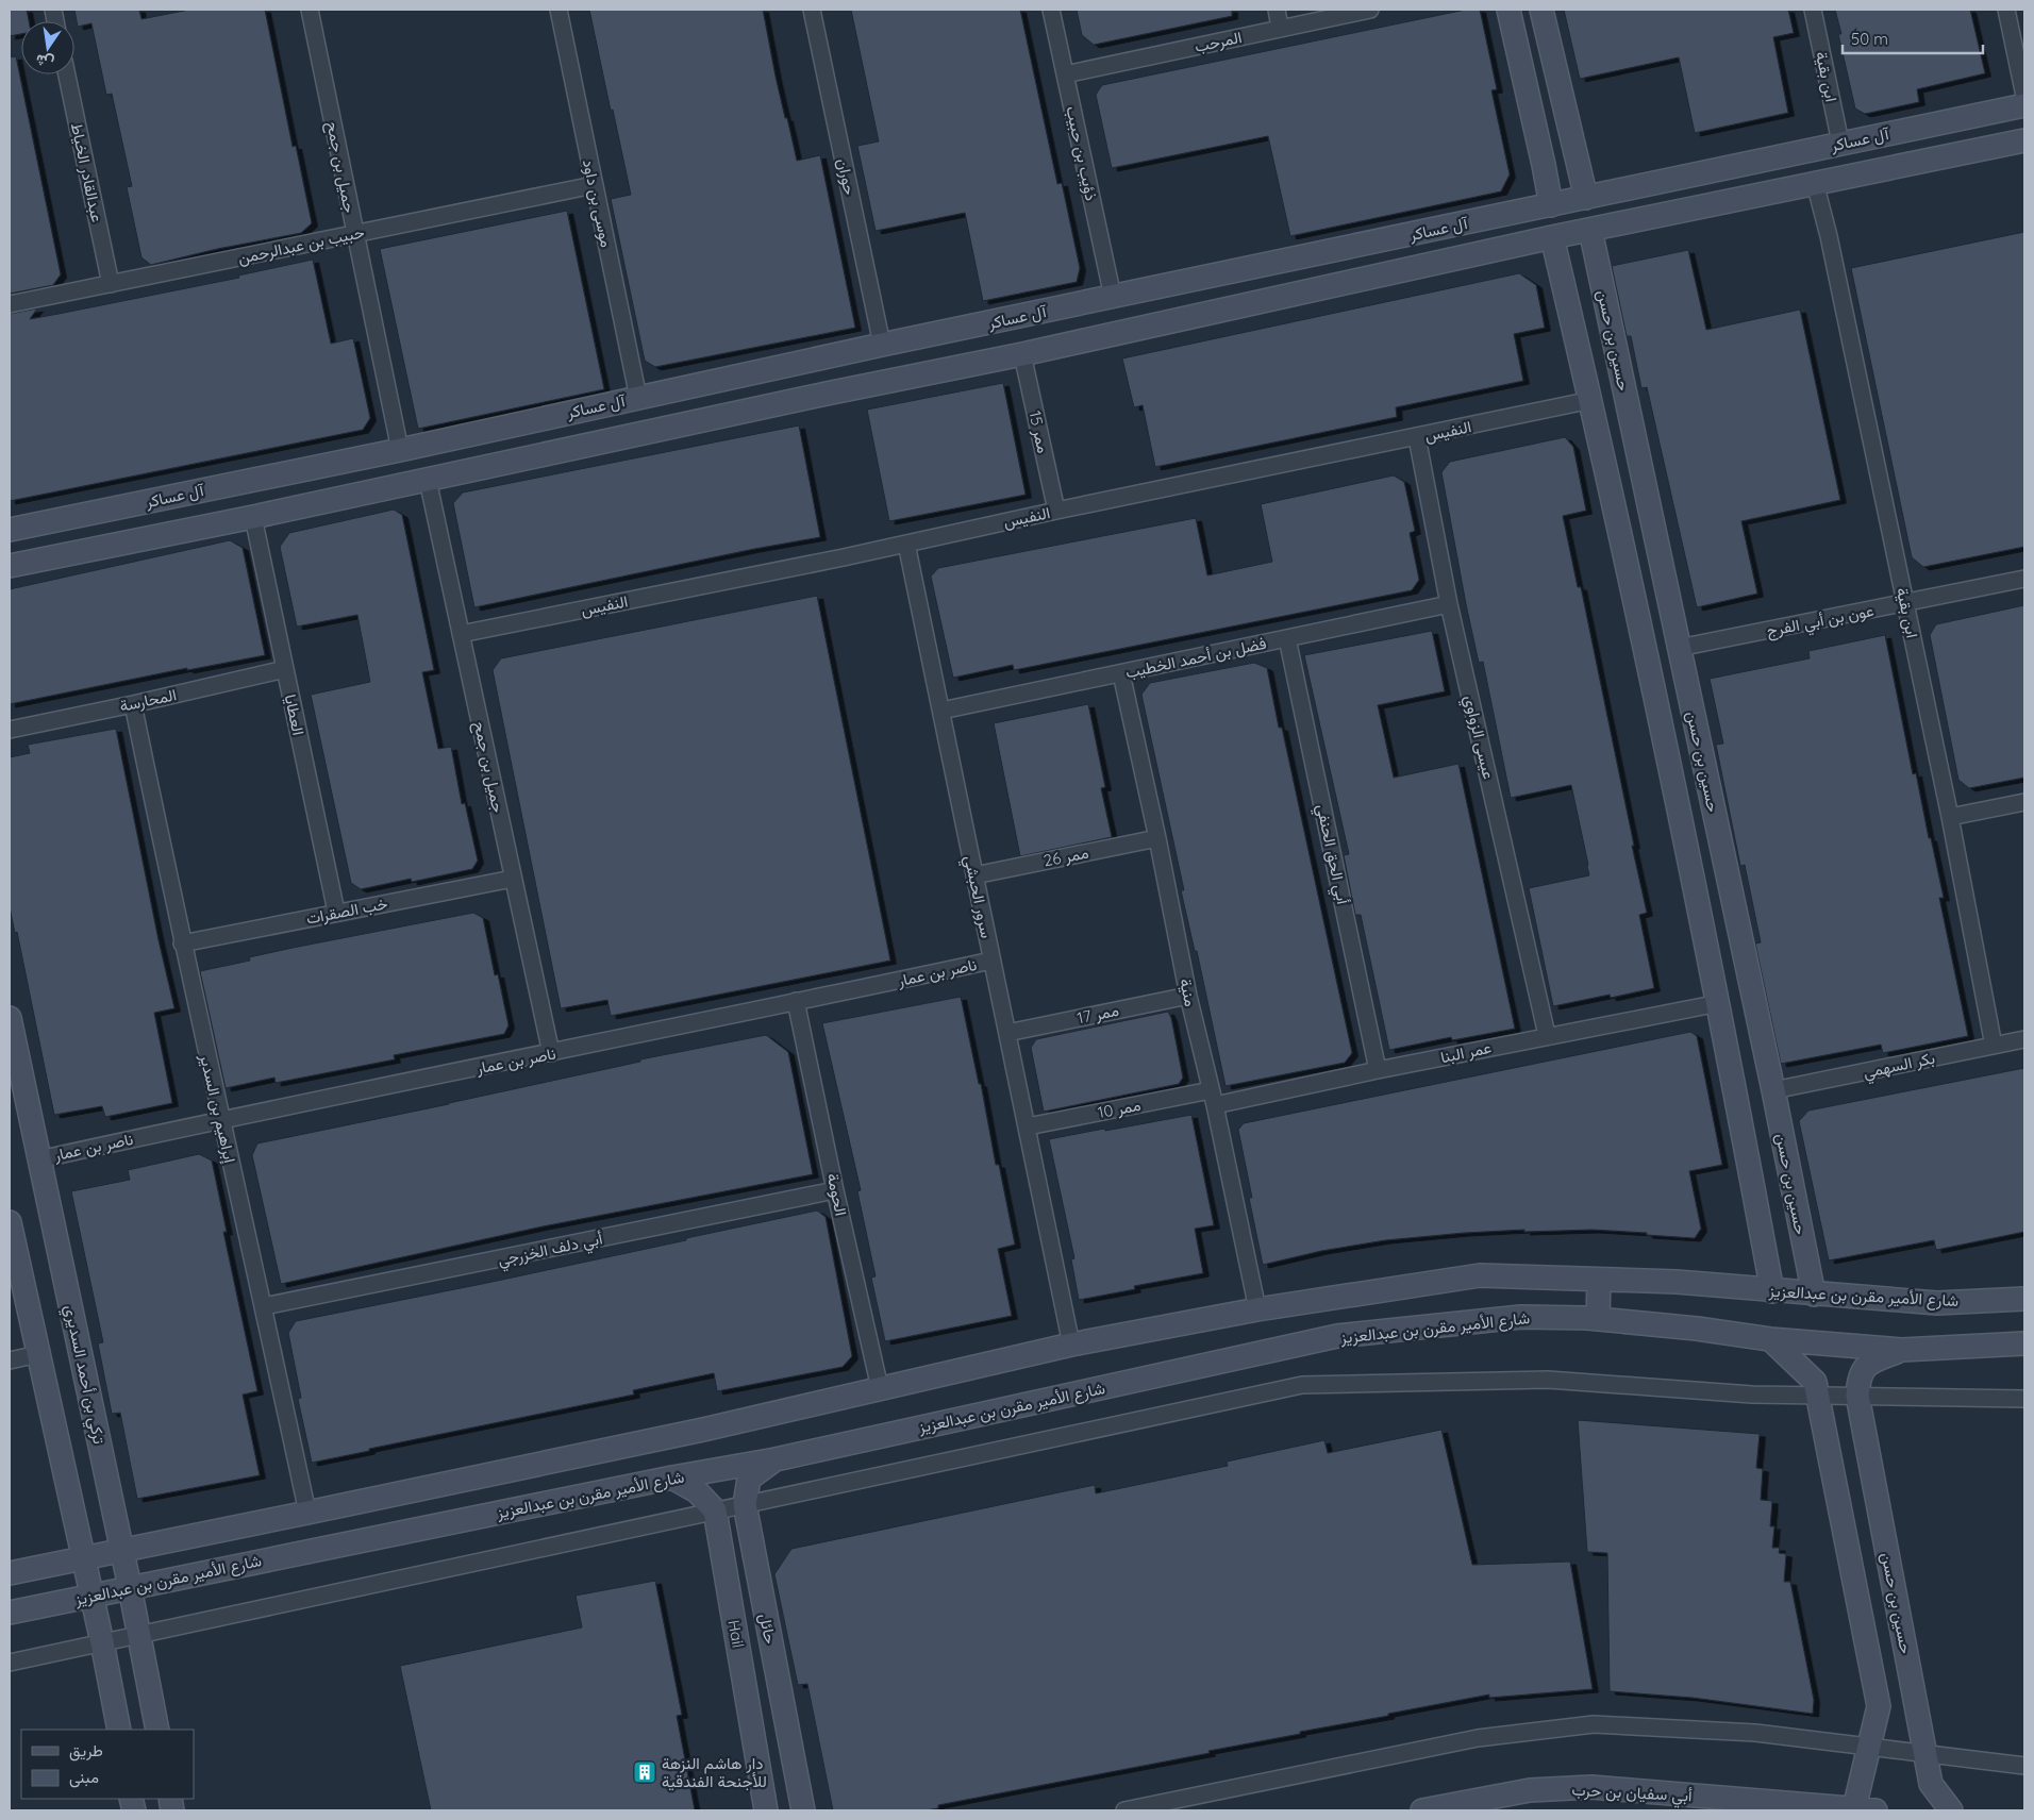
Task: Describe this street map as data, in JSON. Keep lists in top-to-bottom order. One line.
{"streets":{"street":["المرحب","ابن بقية","آل عساكر","ذؤيب بن حبيب","جميل بن جمح","عبدالقادر الخياط","حوران","موسى بن داود","حبيب بن عبدالرحمن","حسين بن حسن","النفيس","ممر 15","عون بن أبي الفرج","فضل بن أحمد الخطيب","المحارسة","العطايا","عيسى الزواوي","أبي الحق الحنفي","ممر 26","سرور الحبشي","خب الصقرات","ناصر بن عمار","منية","ممر 17","عمر البنا","بكر السهمي","إبراهيم بن السدير","ممر 10","الحومة","أبي دلف الخزرجي","شارع الأمير مقرن بن عبدالعزيز","تركي بن أحمد السديري","حائل","Hail","أبي سفيان بن حرب"]},"crossings":[["المرحب","ذؤيب بن حبيب"],["ابن بقية","آل عساكر"],["ابن بقية","عون بن أبي الفرج"],["ابن بقية","بكر السهمي"],["آل عساكر","ذؤيب بن حبيب"],["آل عساكر","جميل بن جمح"],["آل عساكر","حوران"],["آل عساكر","موسى بن داود"],["آل عساكر","حسين بن حسن"],["آل عساكر","ممر 15"],["آل عساكر","العطايا"],["جميل بن جمح","حبيب بن عبدالرحمن"],["جميل بن جمح","النفيس"],["جميل بن جمح","خب الصقرات"],["جميل بن جمح","ناصر بن عمار"],["عبدالقادر الخياط","حبيب بن عبدالرحمن"],["موسى بن داود","حبيب بن عبدالرحمن"],["حسين بن حسن","عون بن أبي الفرج"],["حسين بن حسن","بكر السهمي"],["حسين بن حسن","شارع الأمير مقرن بن عبدالعزيز"],["النفيس","ممر 15"],["النفيس","عيسى الزواوي"],["النفيس","سرور الحبشي"],["فضل بن أحمد الخطيب","عيسى الزواوي"],["فضل بن أحمد الخطيب","أبي الحق الحنفي"],["فضل بن أحمد الخطيب","سرور الحبشي"],["فضل بن أحمد الخطيب","منية"],["المحارسة","العطايا"],["المحارسة","إبراهيم بن السدير"],["العطايا","خب الصقرات"],["عيسى الزواوي","عمر البنا"],["أبي الحق الحنفي","عمر البنا"],["ممر 26","سرور الحبشي"],["ممر 26","منية"],["سرور الحبشي","ناصر بن عمار"],["سرور الحبشي","ممر 17"],["سرور الحبشي","ممر 10"],["سرور الحبشي","شارع الأمير مقرن بن عبدالعزيز"],["خب الصقرات","إبراهيم بن السدير"],["ناصر بن عمار","إبراهيم بن السدير"],["ناصر بن عمار","الحومة"],["ناصر بن عمار","تركي بن أحمد السديري"],["منية","ممر 17"],["منية","عمر البنا"],["منية","ممر 10"],["منية","شارع الأمير مقرن بن عبدالعزيز"],["عمر البنا","ممر 10"],["إبراهيم بن السدير","أبي دلف الخزرجي"],["إبراهيم بن السدير","شارع الأمير مقرن بن عبدالعزيز"],["الحومة","أبي دلف الخزرجي"],["الحومة","شارع الأمير مقرن بن عبدالعزيز"],["شارع الأمير مقرن بن عبدالعزيز","تركي بن أحمد السديري"],["شارع الأمير مقرن بن عبدالعزيز","حائل"]],"places":{"building":["دار هاشم النزهة للأجنحة الفندقية"]},"legend":["طريق","مبنى"],"scale_bar":"50 m","north":"bottom"}
